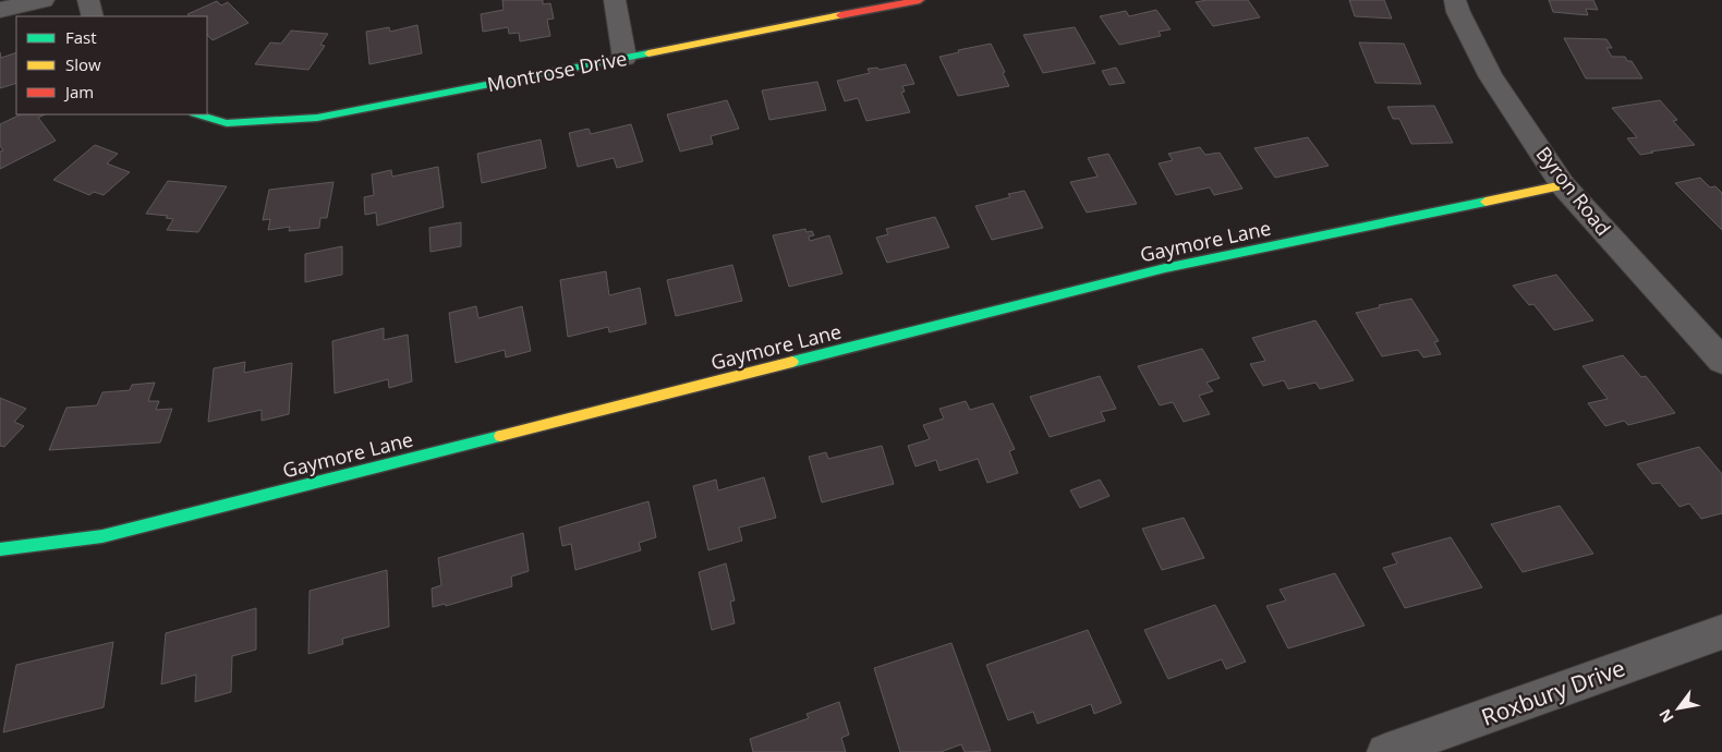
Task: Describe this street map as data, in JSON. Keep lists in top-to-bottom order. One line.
{"streets":{"street":["Montrose Drive","Byron Road","Gaymore Lane","Roxbury Drive"]},"crossings":[["Byron Road","Gaymore Lane"]],"legend":["Fast","Slow","Jam"],"north":"bottom left"}
